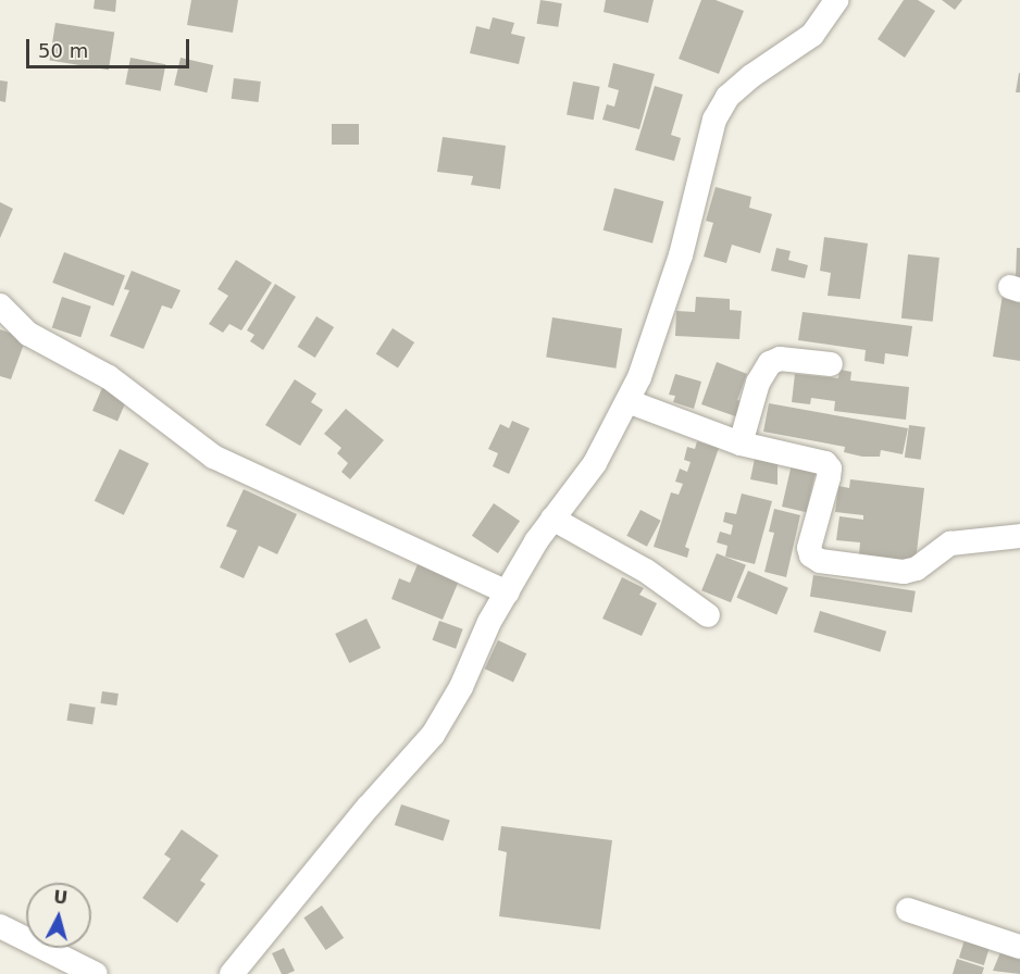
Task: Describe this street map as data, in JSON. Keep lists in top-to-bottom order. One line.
{"scale_bar":"50 m","north":"top"}
